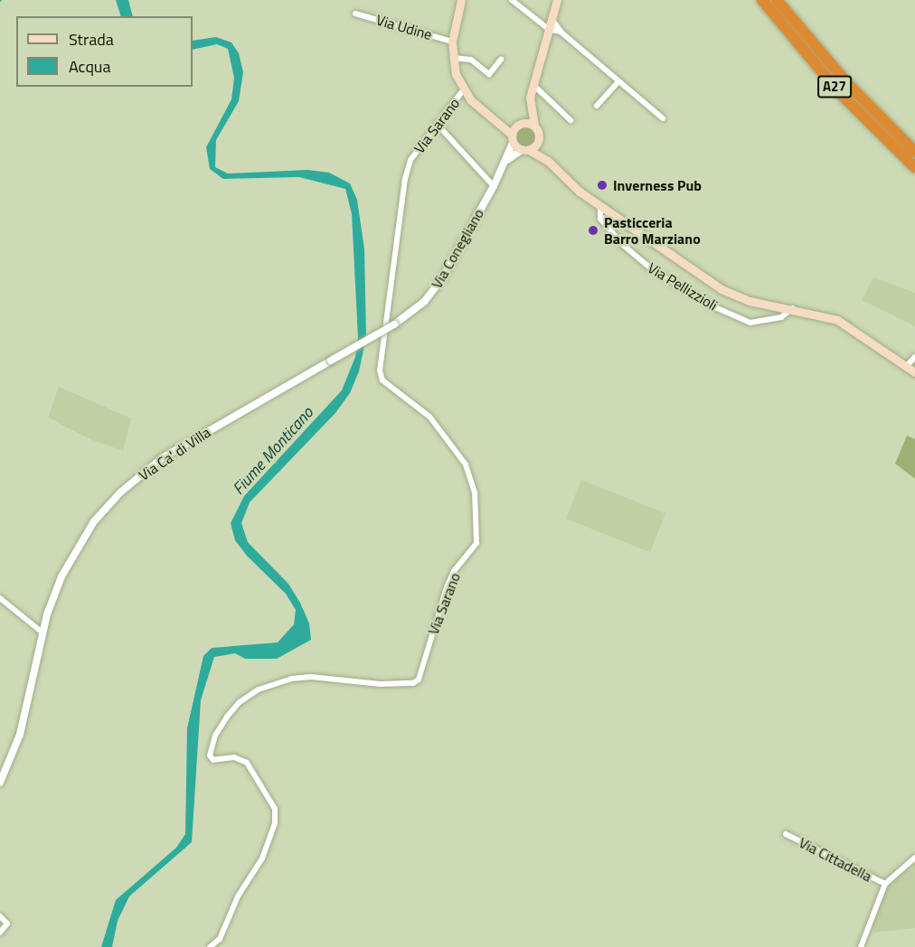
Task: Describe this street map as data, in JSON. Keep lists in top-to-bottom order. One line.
{"streets":{"highway":["A27"],"main road":["Via Conegliano"],"street":["Via Udine","Via Sarano","Via Pellizzioli","Via Ca' di Villa","Via Cittadella"]},"crossings":[["Via Conegliano","Via Ca' di Villa"]],"water":["Fiume Monticano"],"places":["Inverness Pub","Pasticceria Barro Marziano"],"legend":["Strada","Acqua"]}
